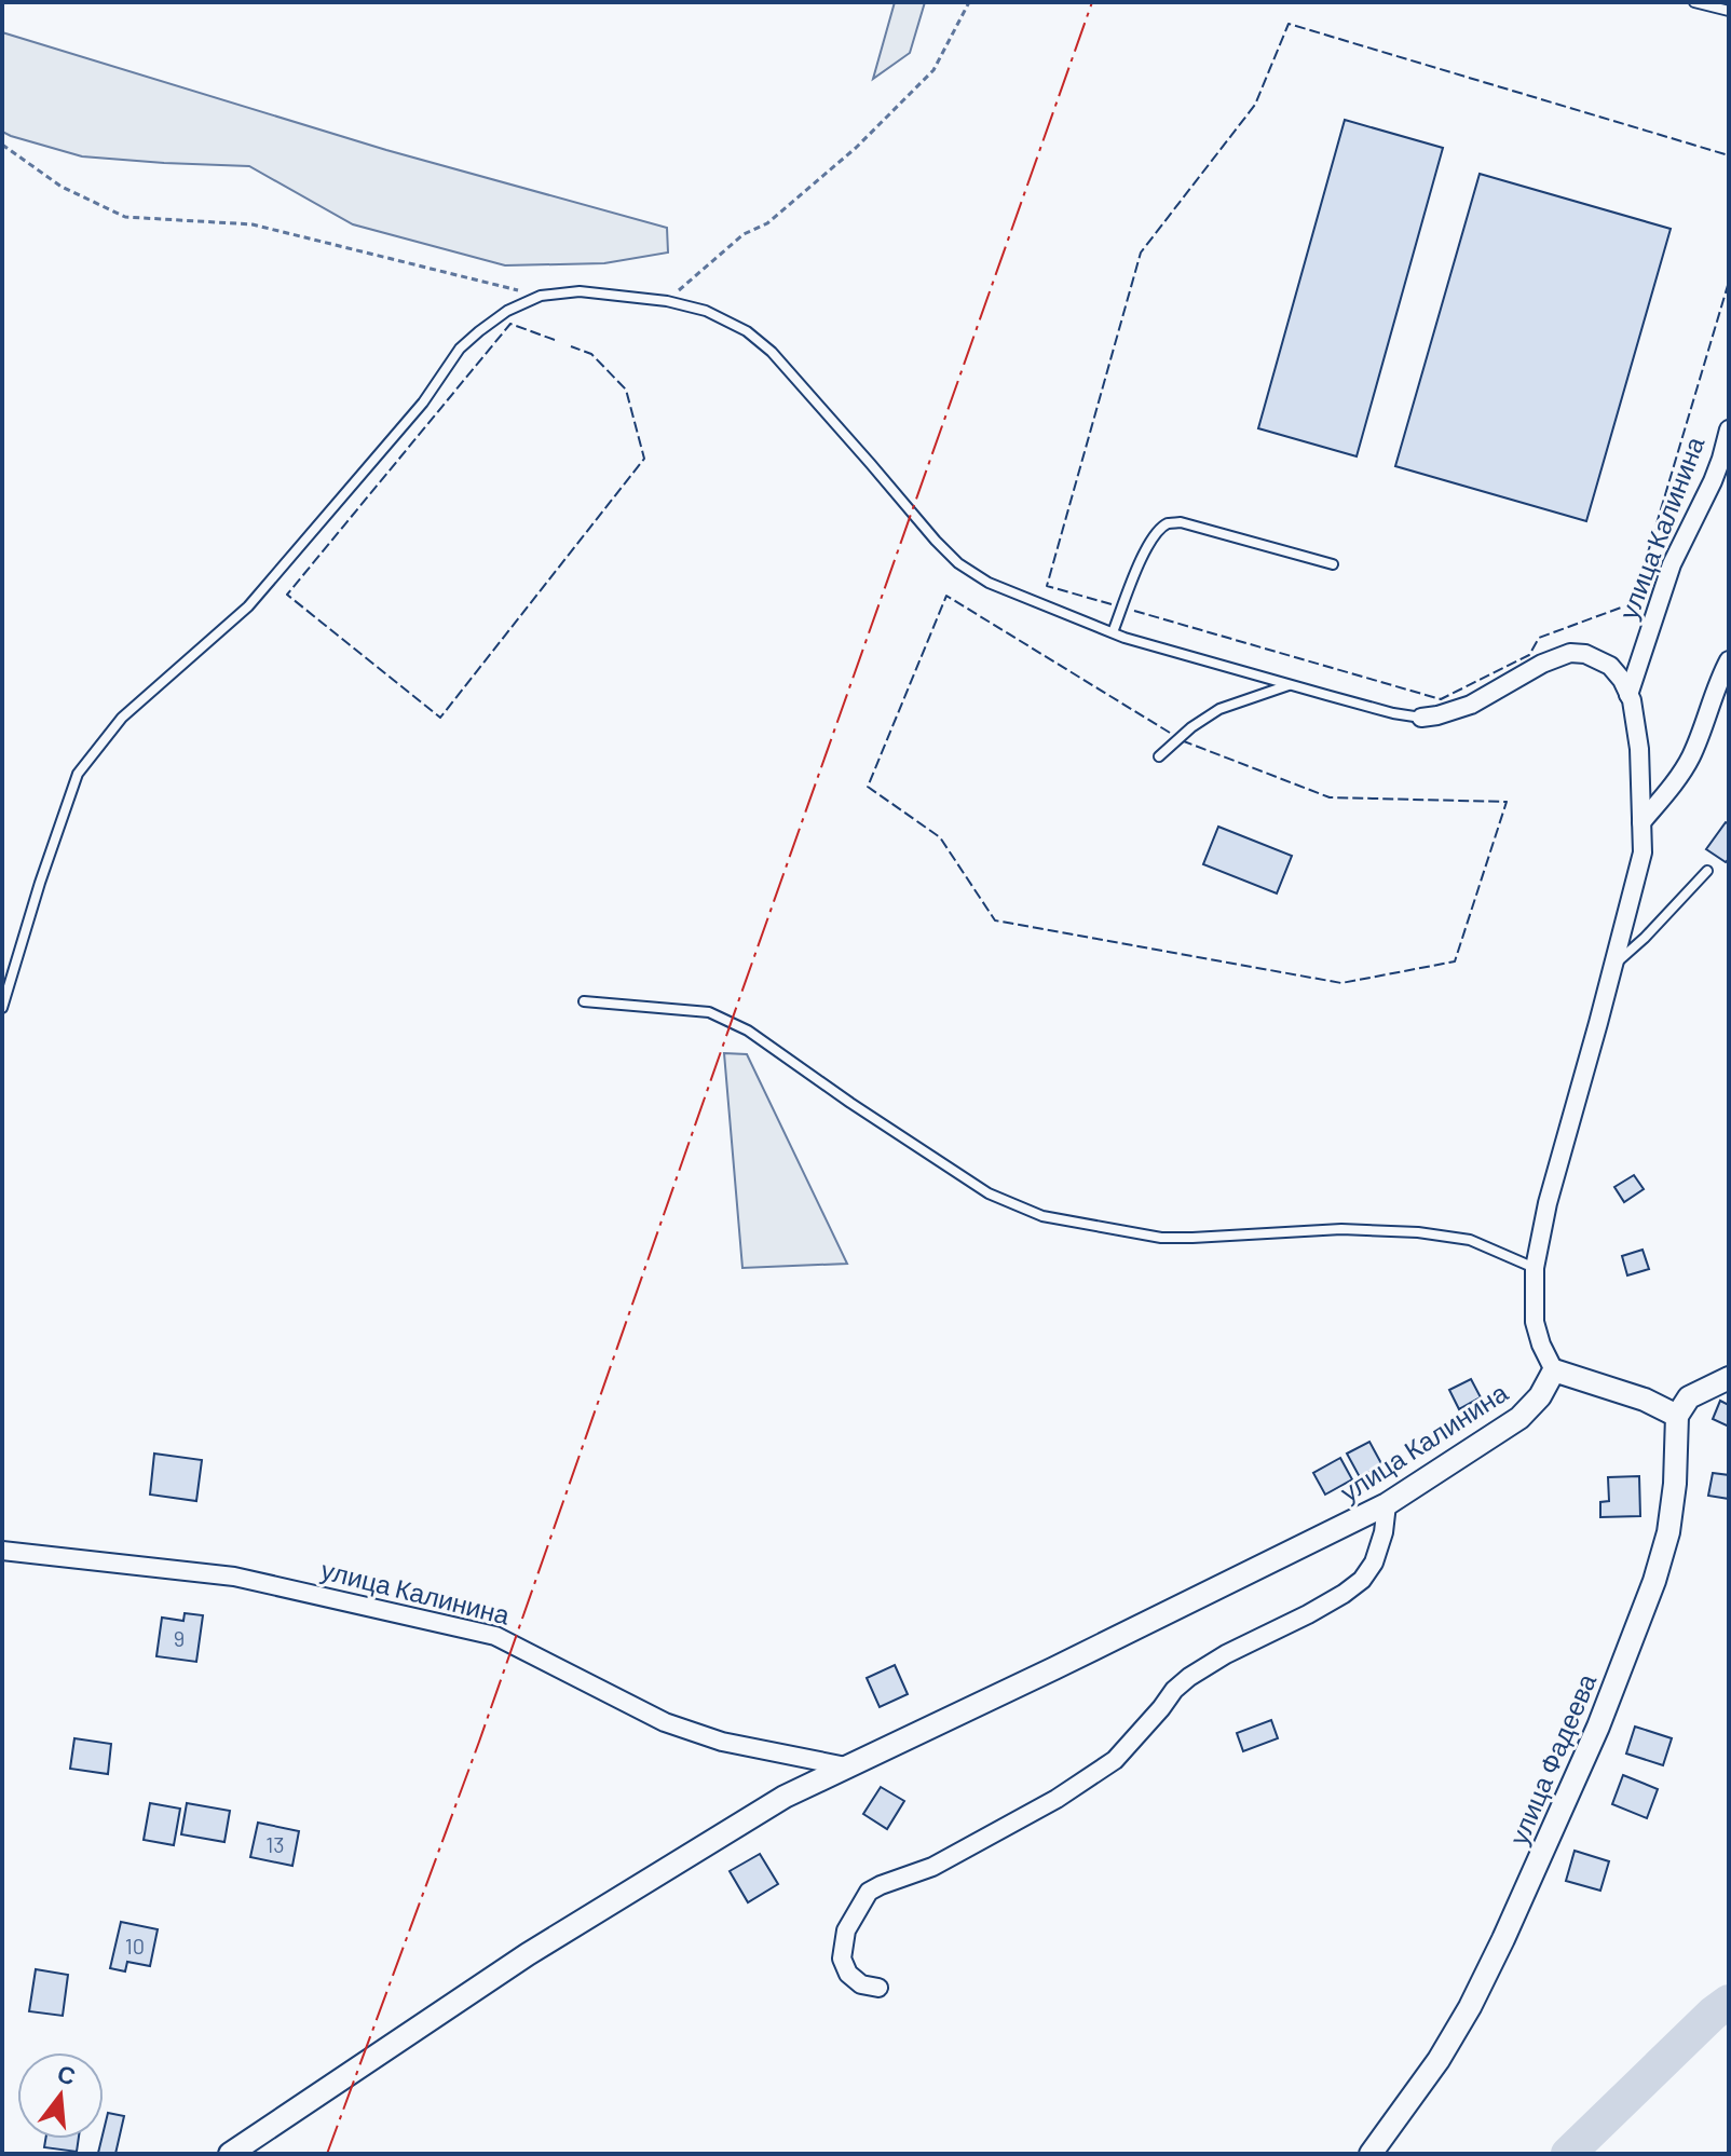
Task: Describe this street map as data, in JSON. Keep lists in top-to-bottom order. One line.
{"streets":{"street":["улица Калинина","улица Фадеева"]},"house_numbers":["9","13","10"],"north":"top"}
